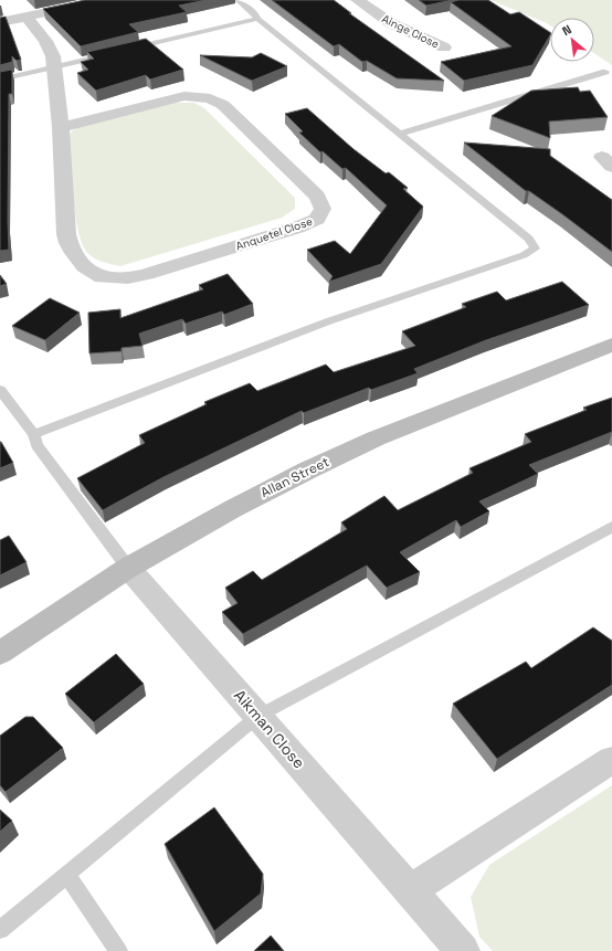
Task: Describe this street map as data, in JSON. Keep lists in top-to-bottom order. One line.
{"streets":{"street":["Ainge Close","Anquetel Close","Allan Street","Aikman Close"]},"crossings":[["Allan Street","Aikman Close"]],"north":"top left"}
